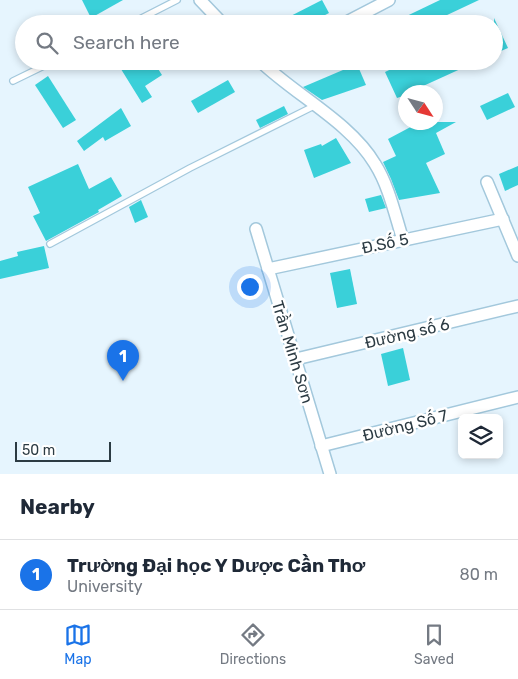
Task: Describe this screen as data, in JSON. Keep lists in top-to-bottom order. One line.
{"streets":{"street":["Đ.Số 5","Đường số 6","Trần Minh Sơn","Đường Số 7"]},"crossings":[["Đ.Số 5","Trần Minh Sơn"],["Đường số 6","Trần Minh Sơn"],["Trần Minh Sơn","Đường Số 7"]],"scale_bar":"50 m","north":"bottom right","page":{"search":"Search here","pins":"1","scale":"50 m","heading":"Nearby","list":[{"mark":"1","name":"Trường Đại học Y Dược Cần Thơ","note":"University","value":"80 m"}],"nav":["Map","Directions","Saved"]}}
